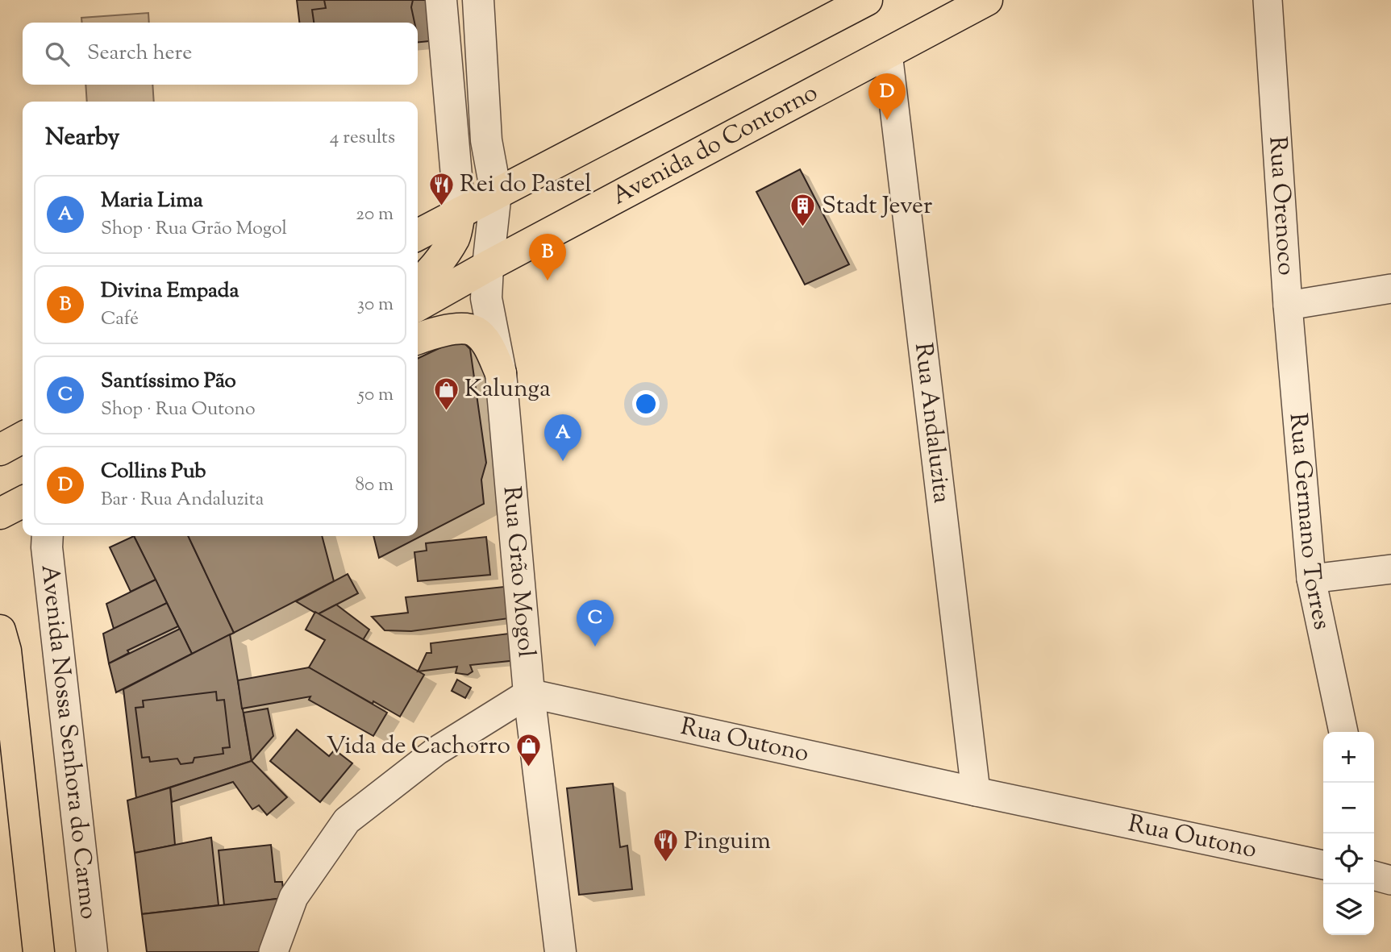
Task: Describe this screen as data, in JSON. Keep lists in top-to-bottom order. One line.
{"streets":{"main road":["Avenida do Contorno"],"street":["Rua Orenoco","Rua Andaluzita","Rua Germano Torres","Rua Grão Mogol","Rua Outono","Avenida Nossa Senhora do Carmo"]},"crossings":[["Avenida do Contorno","Rua Andaluzita"],["Avenida do Contorno","Rua Grão Mogol"],["Rua Orenoco","Rua Germano Torres"],["Rua Andaluzita","Rua Outono"],["Rua Grão Mogol","Rua Outono"]],"places":{"restaurant":["Rei do Pastel","Pinguim"],"building":["Stadt Jever"],"shop":["Kalunga","Vida de Cachorro"]},"page":{"search":"Search here","pins":["D","B","A","C"],"heading":["Nearby","4 results"],"list":[{"mark":"A","name":"Maria Lima","note":"Shop · Rua Grão Mogol","value":"20 m"},{"mark":"B","name":"Divina Empada","note":"Café","value":"30 m"},{"mark":"C","name":"Santíssimo Pão","note":"Shop · Rua Outono","value":"50 m"},{"mark":"D","name":"Collins Pub","note":"Bar · Rua Andaluzita","value":"80 m"}],"map_buttons":["+","−"]}}
